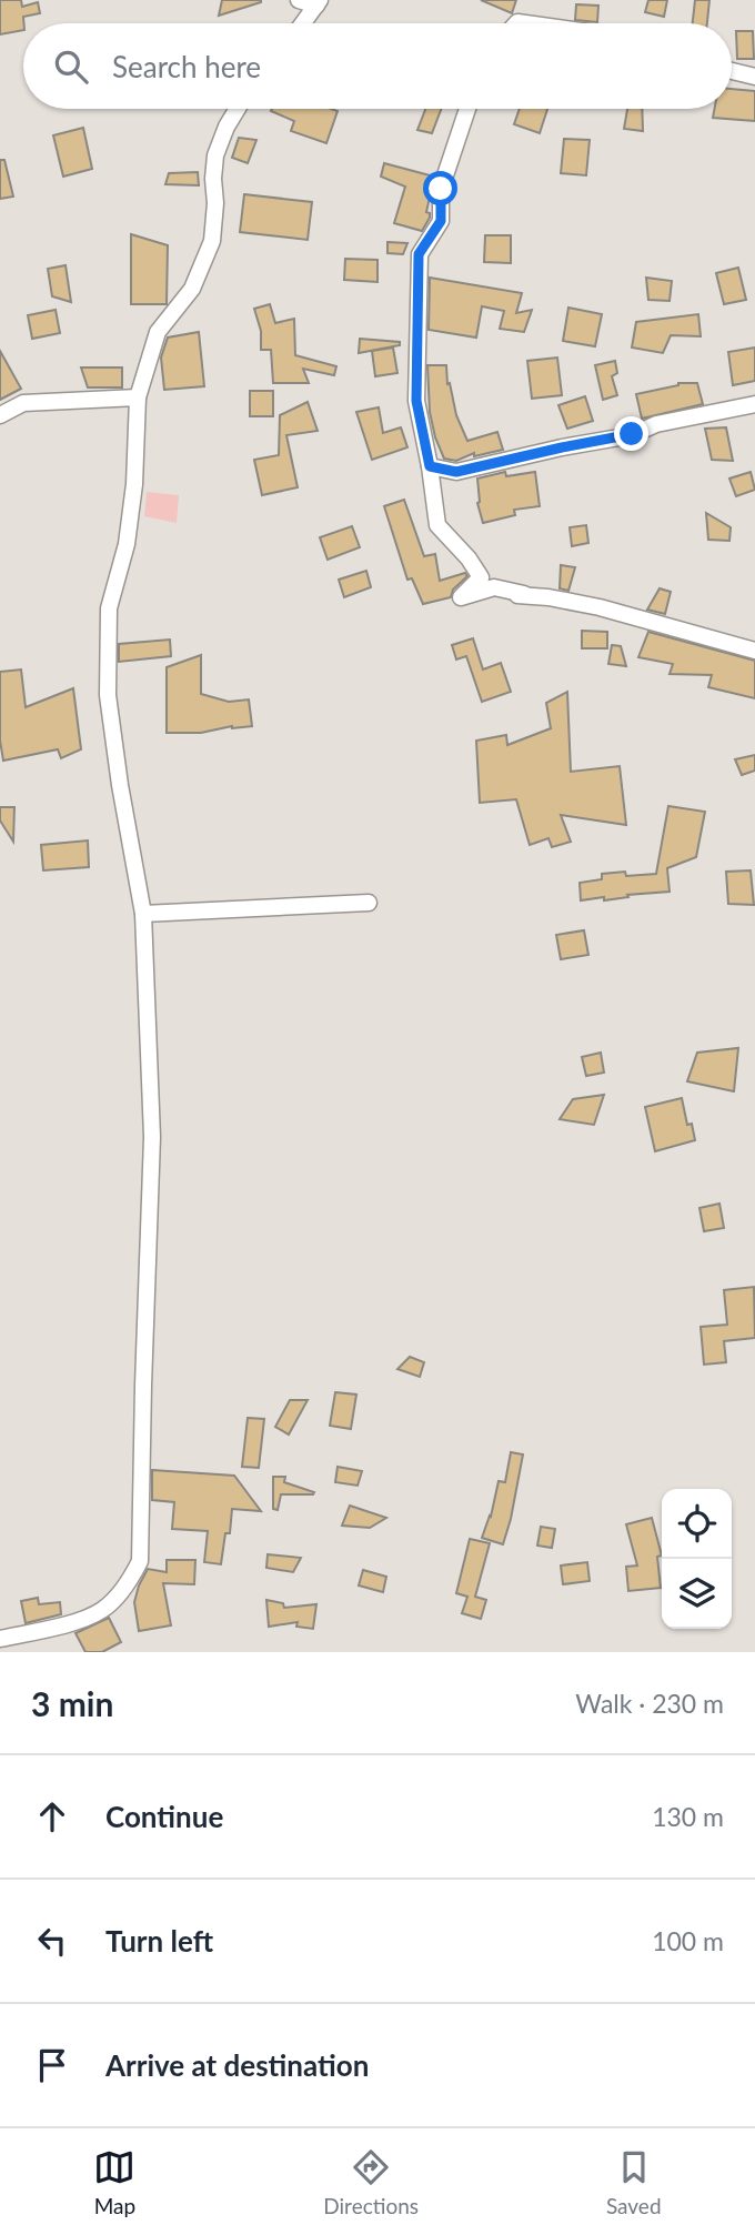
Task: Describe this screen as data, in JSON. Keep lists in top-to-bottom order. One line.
{"page":{"search":"Search here","heading":["3 min","Walk · 230 m"],"list":[["Continue","130 m"],["Turn left","100 m"],"Arrive at destination"],"nav":["Map","Directions","Saved"]}}
